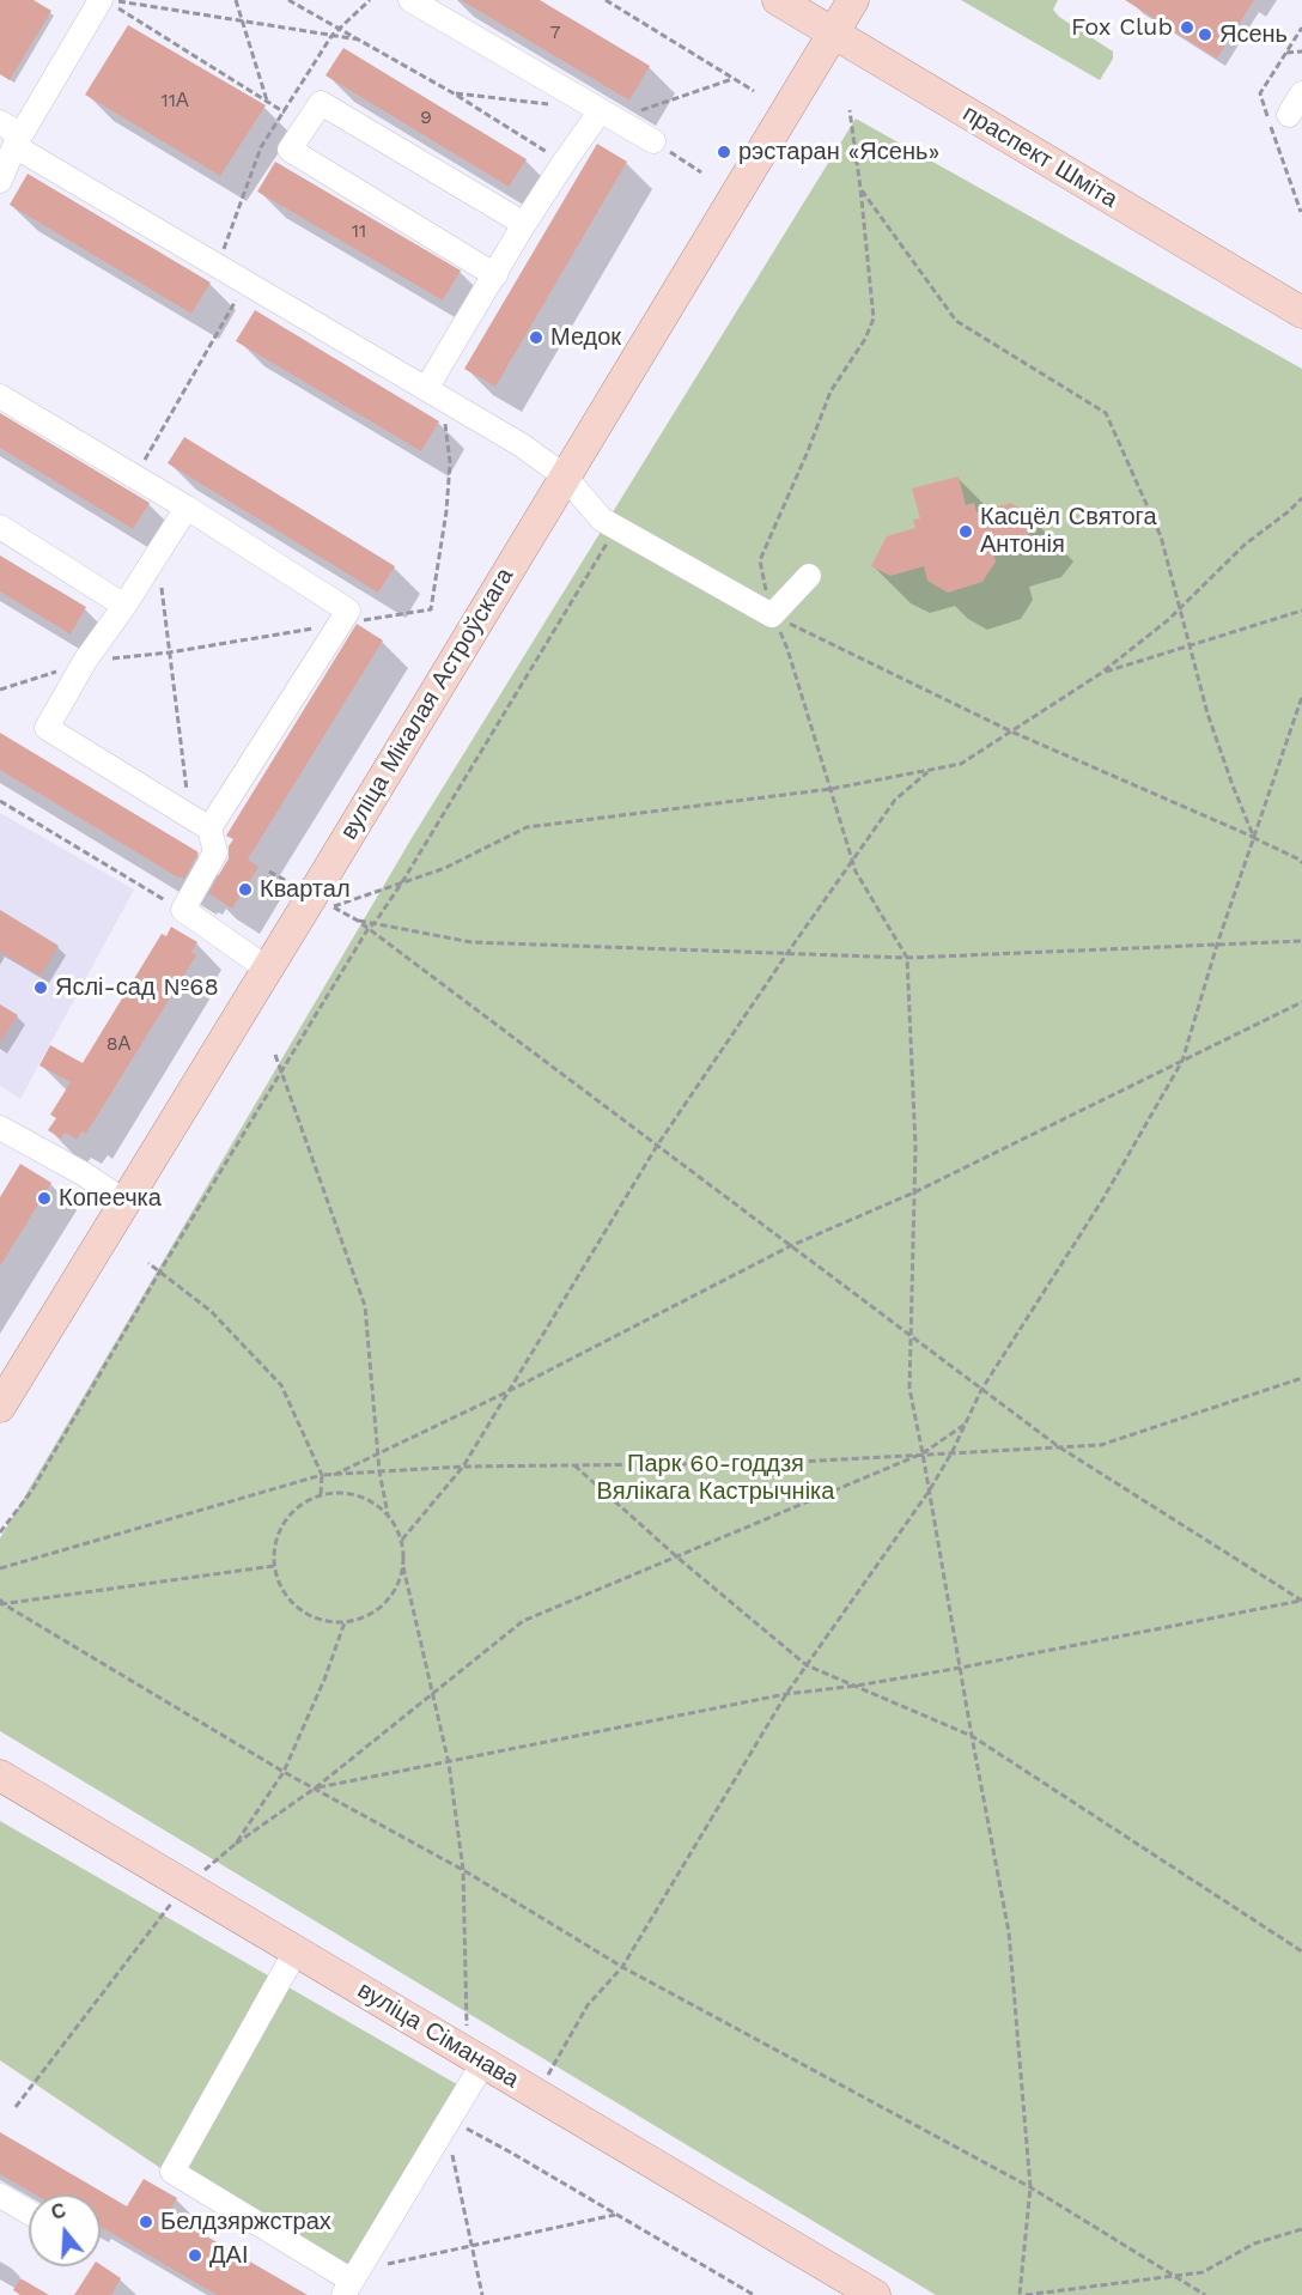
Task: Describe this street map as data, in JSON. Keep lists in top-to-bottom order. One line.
{"streets":{"main road":["праспект Шміта","вуліца Мікалая Астроўскага","вуліца Сіманава"]},"crossings":[["праспект Шміта","вуліца Мікалая Астроўскага"]],"parks":["Парк 60-годдзя Вялікага Кастрычніка"],"places":["Fox Club","Ясень","рэстаран «Ясень»","Медок","Касцёл Святога Антонія","Квартал","Яслі-сад №68","Копеечка","Белдзяржстрах","ДАІ"],"house_numbers":["7","11А","9","11","8А"],"north":"top"}
